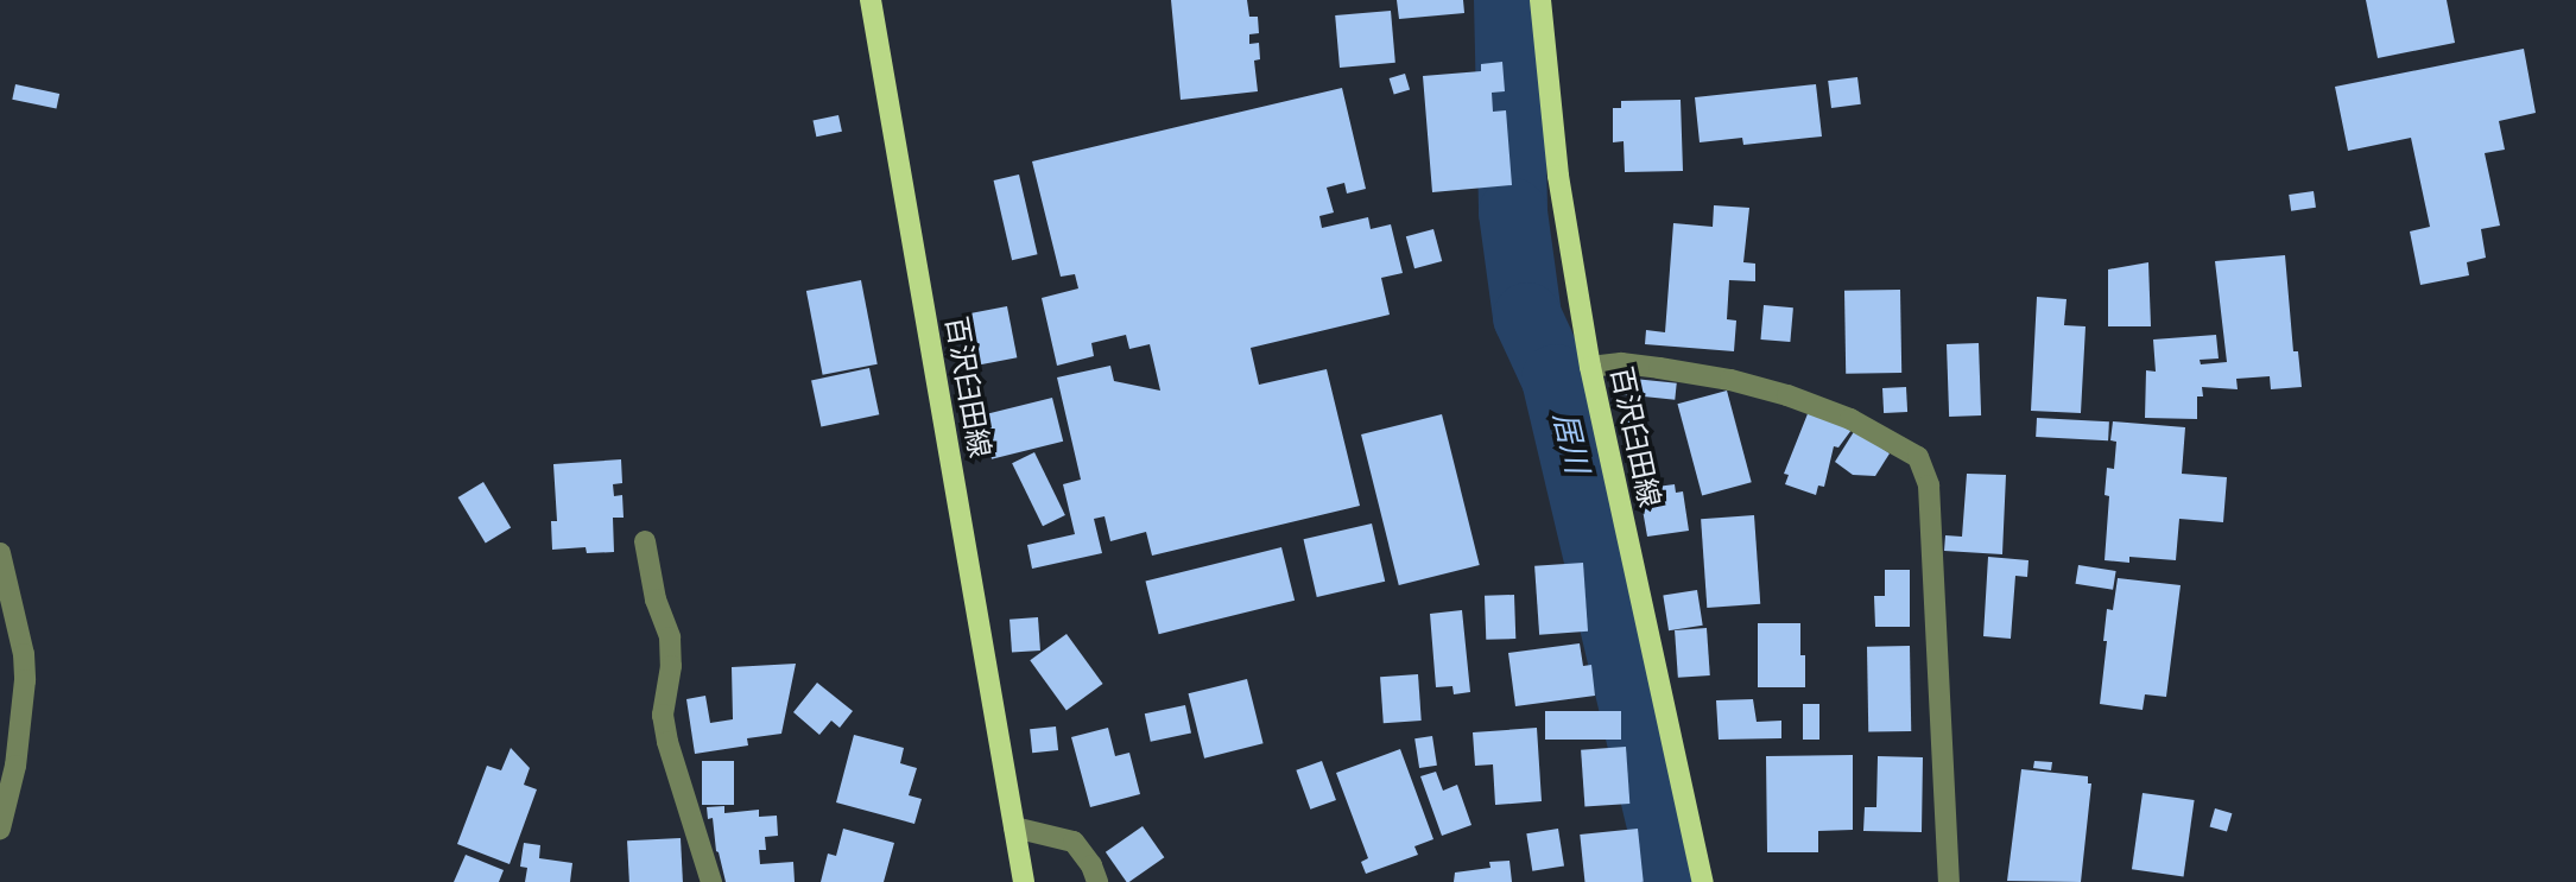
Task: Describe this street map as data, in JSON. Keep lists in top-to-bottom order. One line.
{"streets":{"main road":["百沢臼田線"]},"water":["居川"]}
